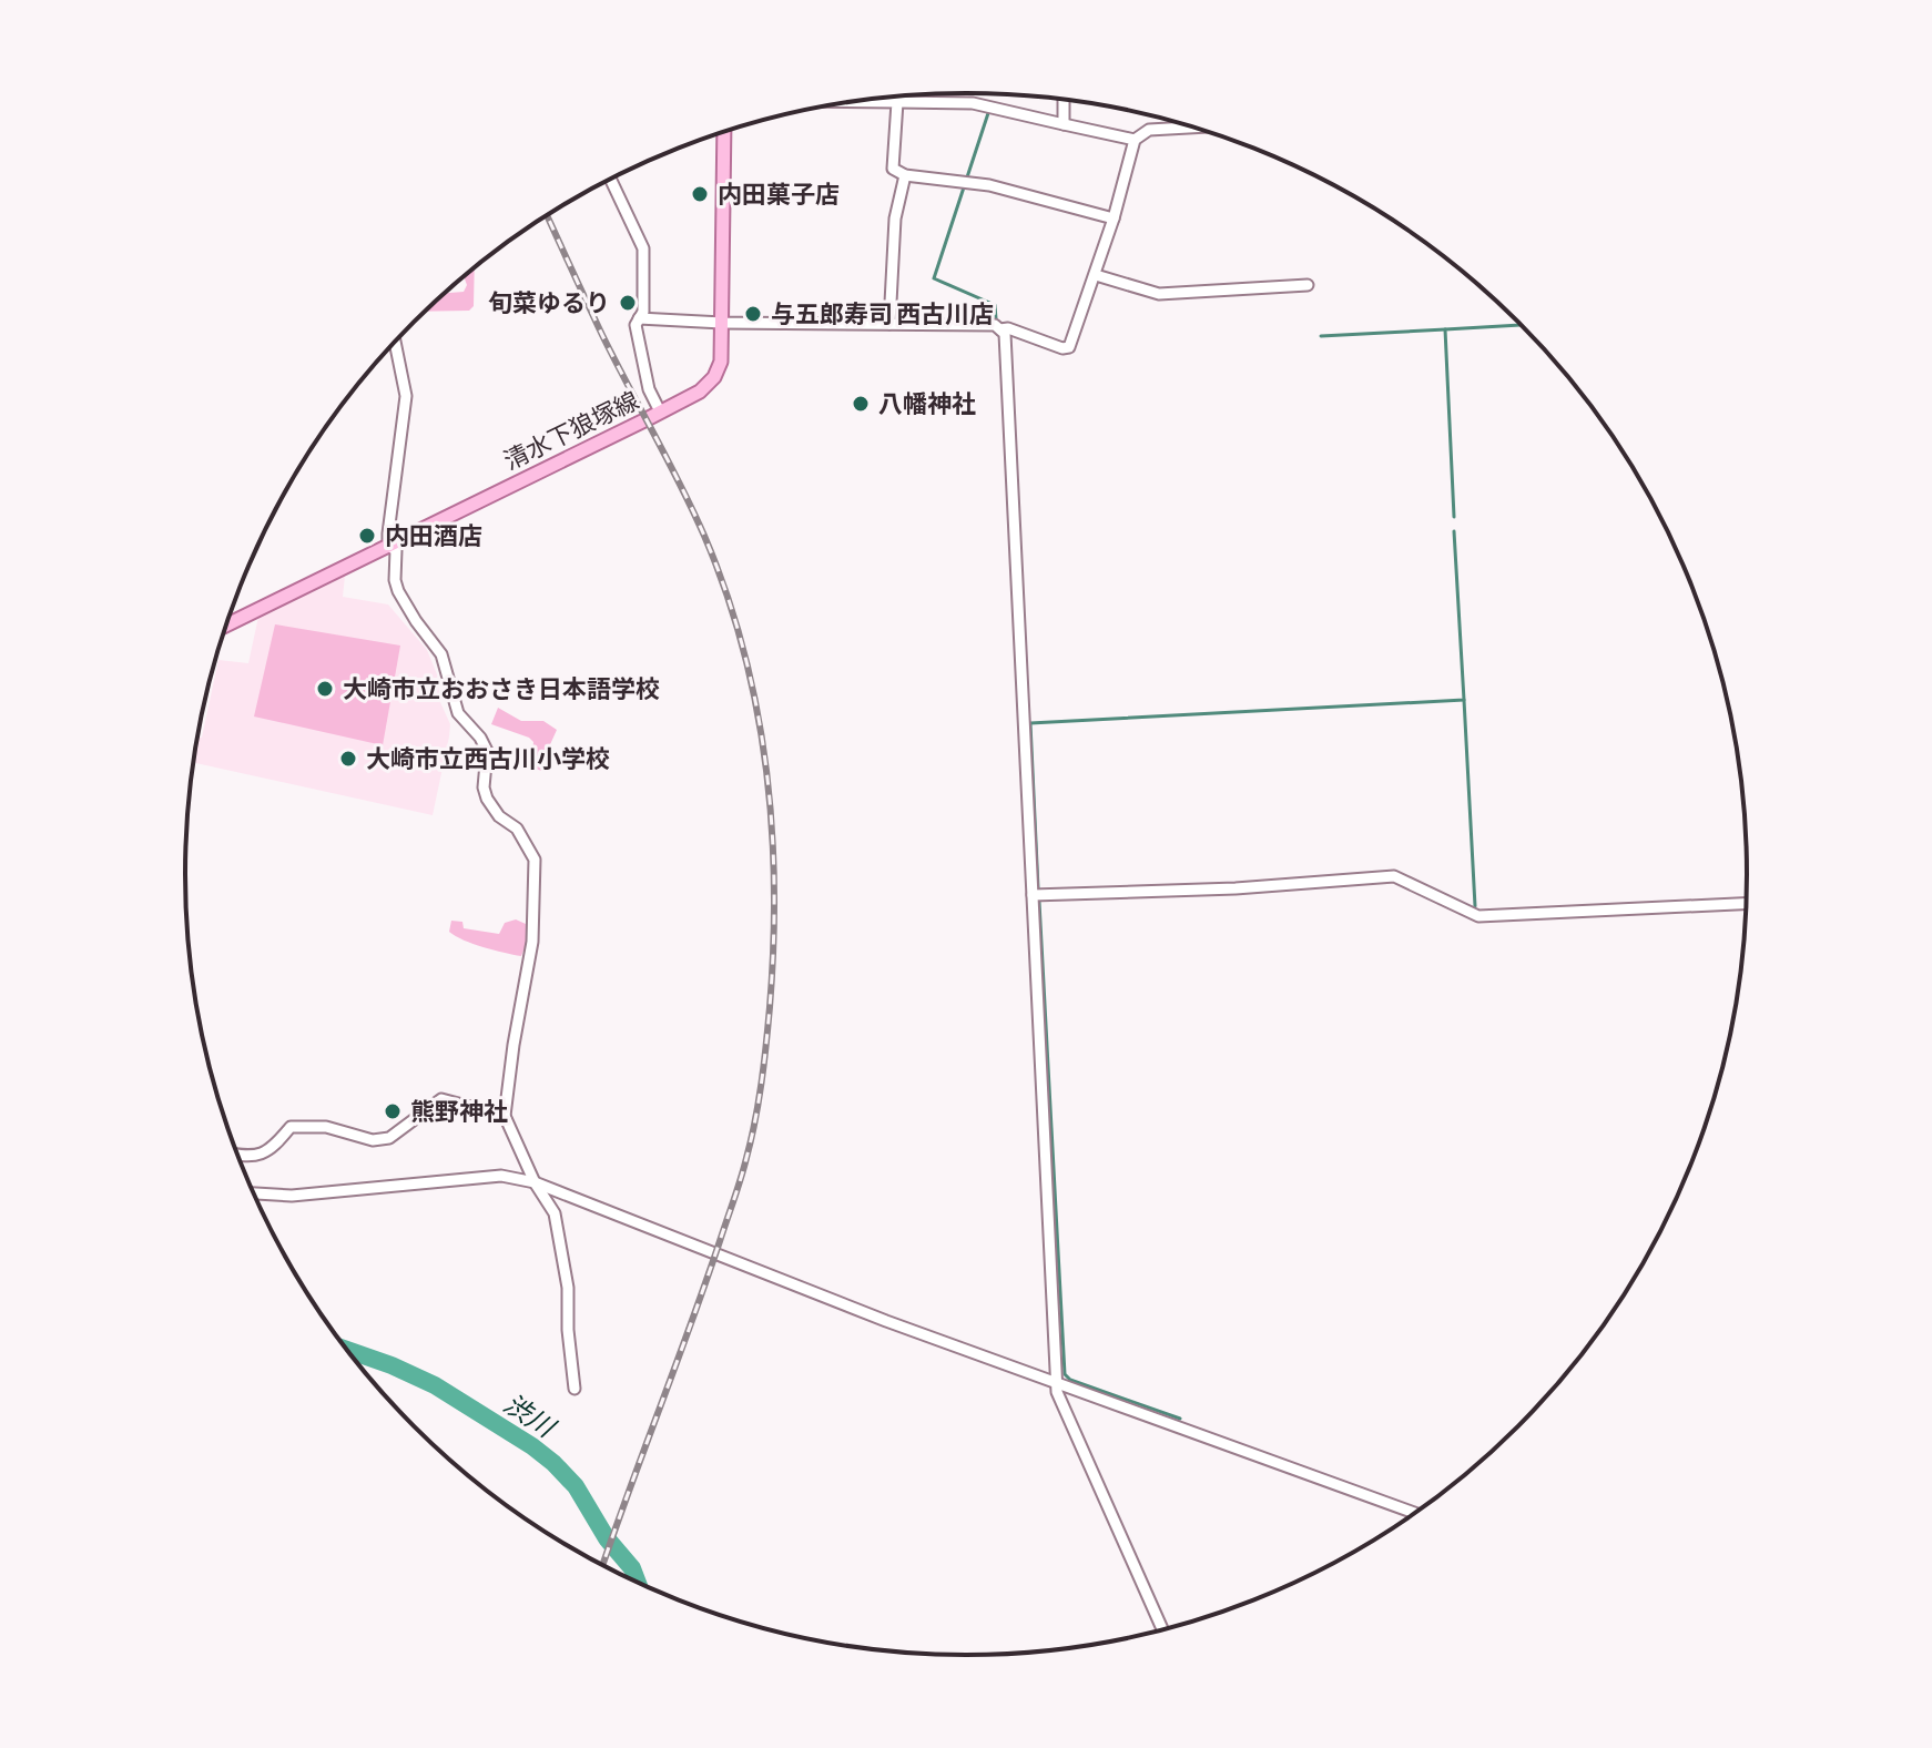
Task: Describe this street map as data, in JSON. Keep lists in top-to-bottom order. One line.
{"streets":{"main road":["清水下狼塚線"]},"water":["渋川"],"places":["内田菓子店","旬菜ゆるり","与五郎寿司 西古川店","八幡神社","内田酒店","大崎市立おおさき日本語学校","大崎市立西古川小学校","熊野神社"]}
